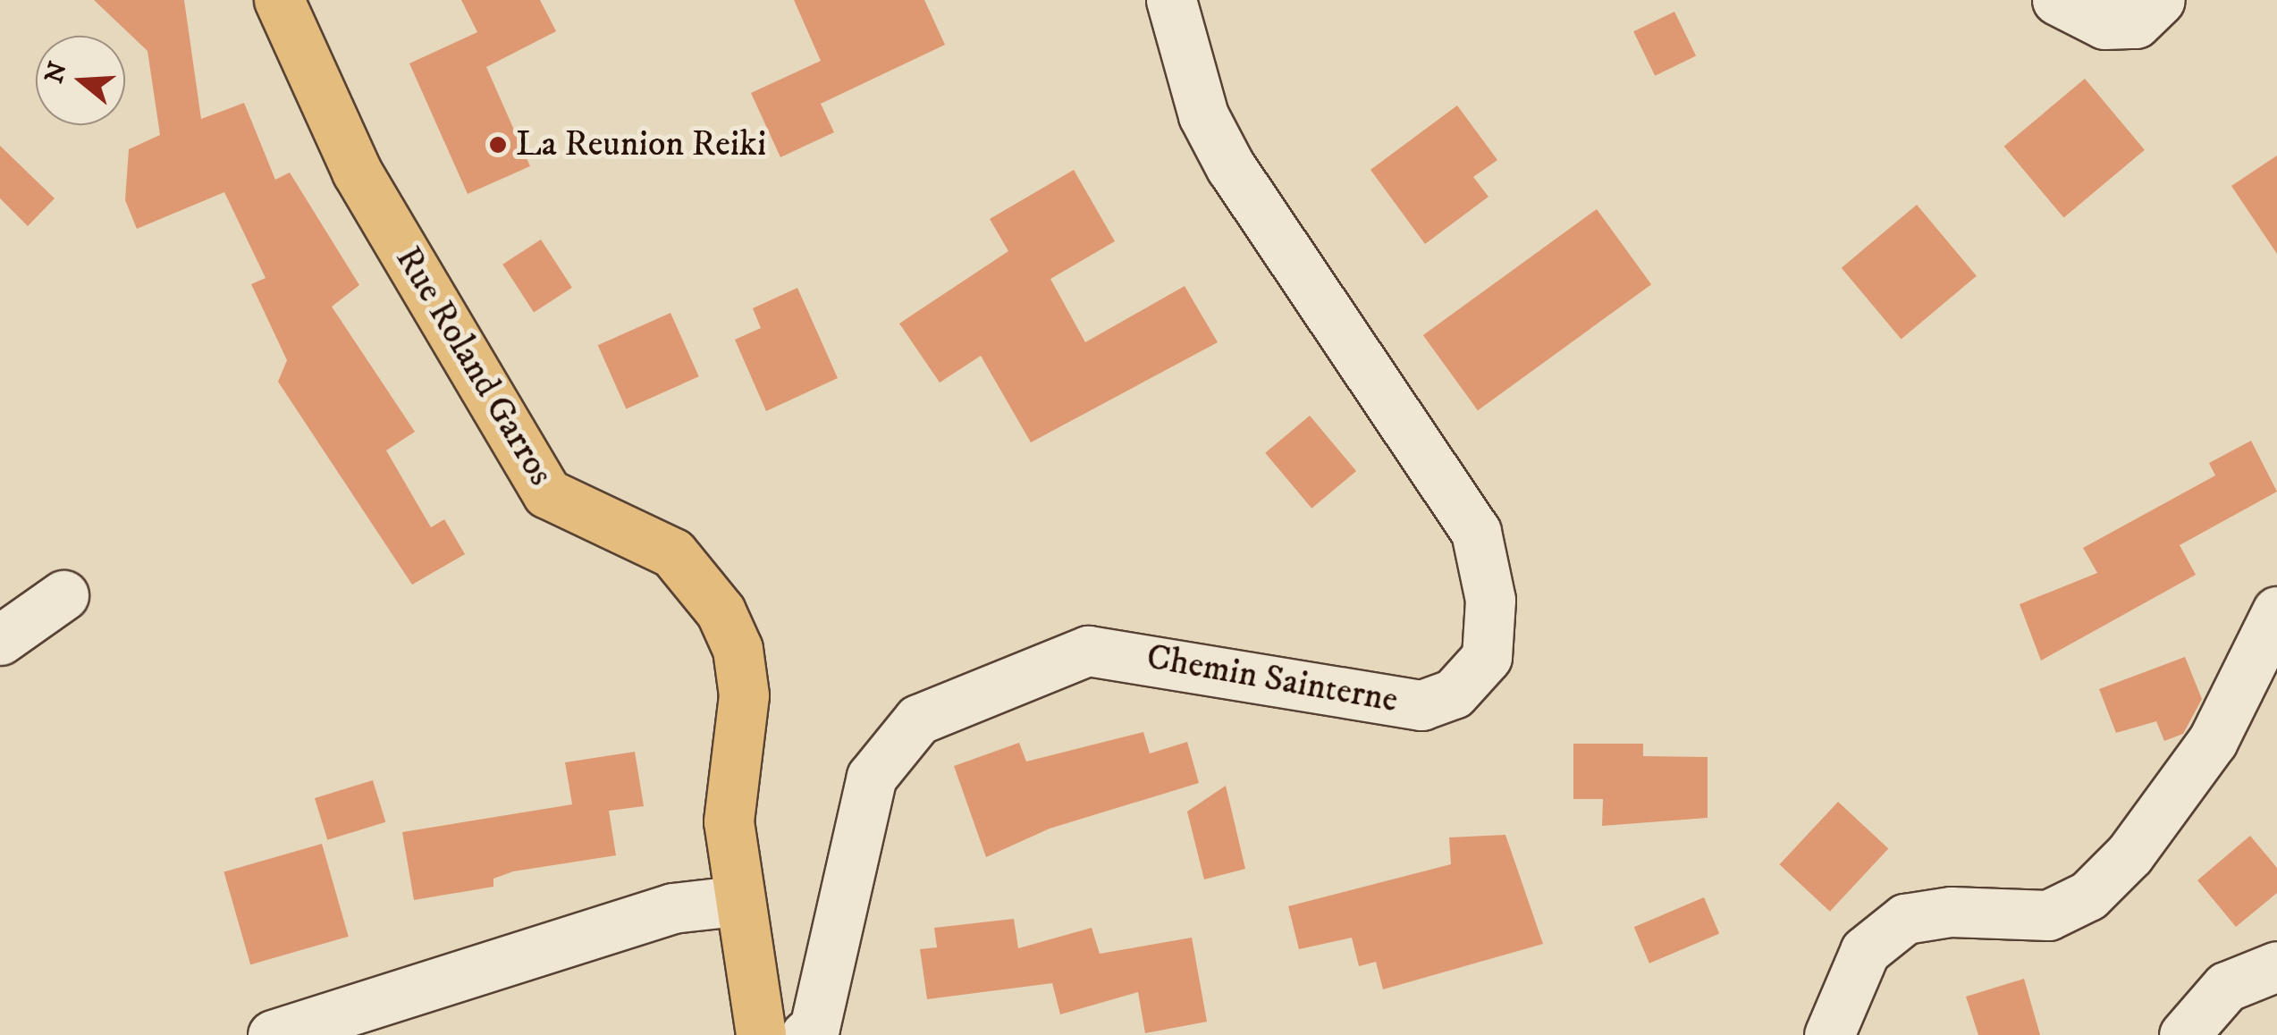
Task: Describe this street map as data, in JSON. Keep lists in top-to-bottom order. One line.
{"streets":{"main road":["Rue Roland Garros"],"street":["Chemin Sainterne"]},"places":["La Reunion Reiki"],"north":"left"}
